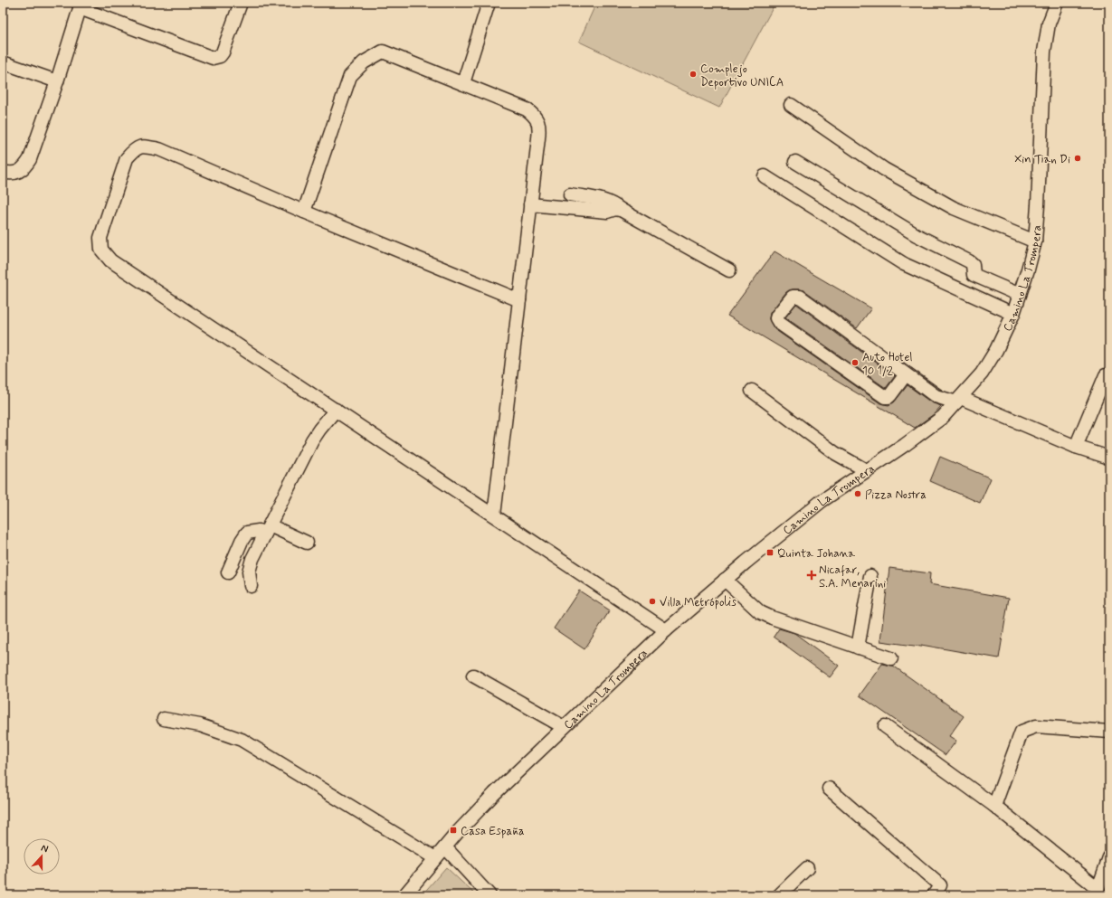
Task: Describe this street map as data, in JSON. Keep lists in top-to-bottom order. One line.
{"streets":{"street":["Camino La Trompera"]},"places":{"other":["Complejo Deportivo UNICA","Xin Tian Di","Auto Hotel 10 1/2","Pizza Nostra","Villa Metrópolis"],"transit":["Quinta Johana","Casa España"],"health":["Nicafar, S.A. Menarini"]},"north":"top"}
